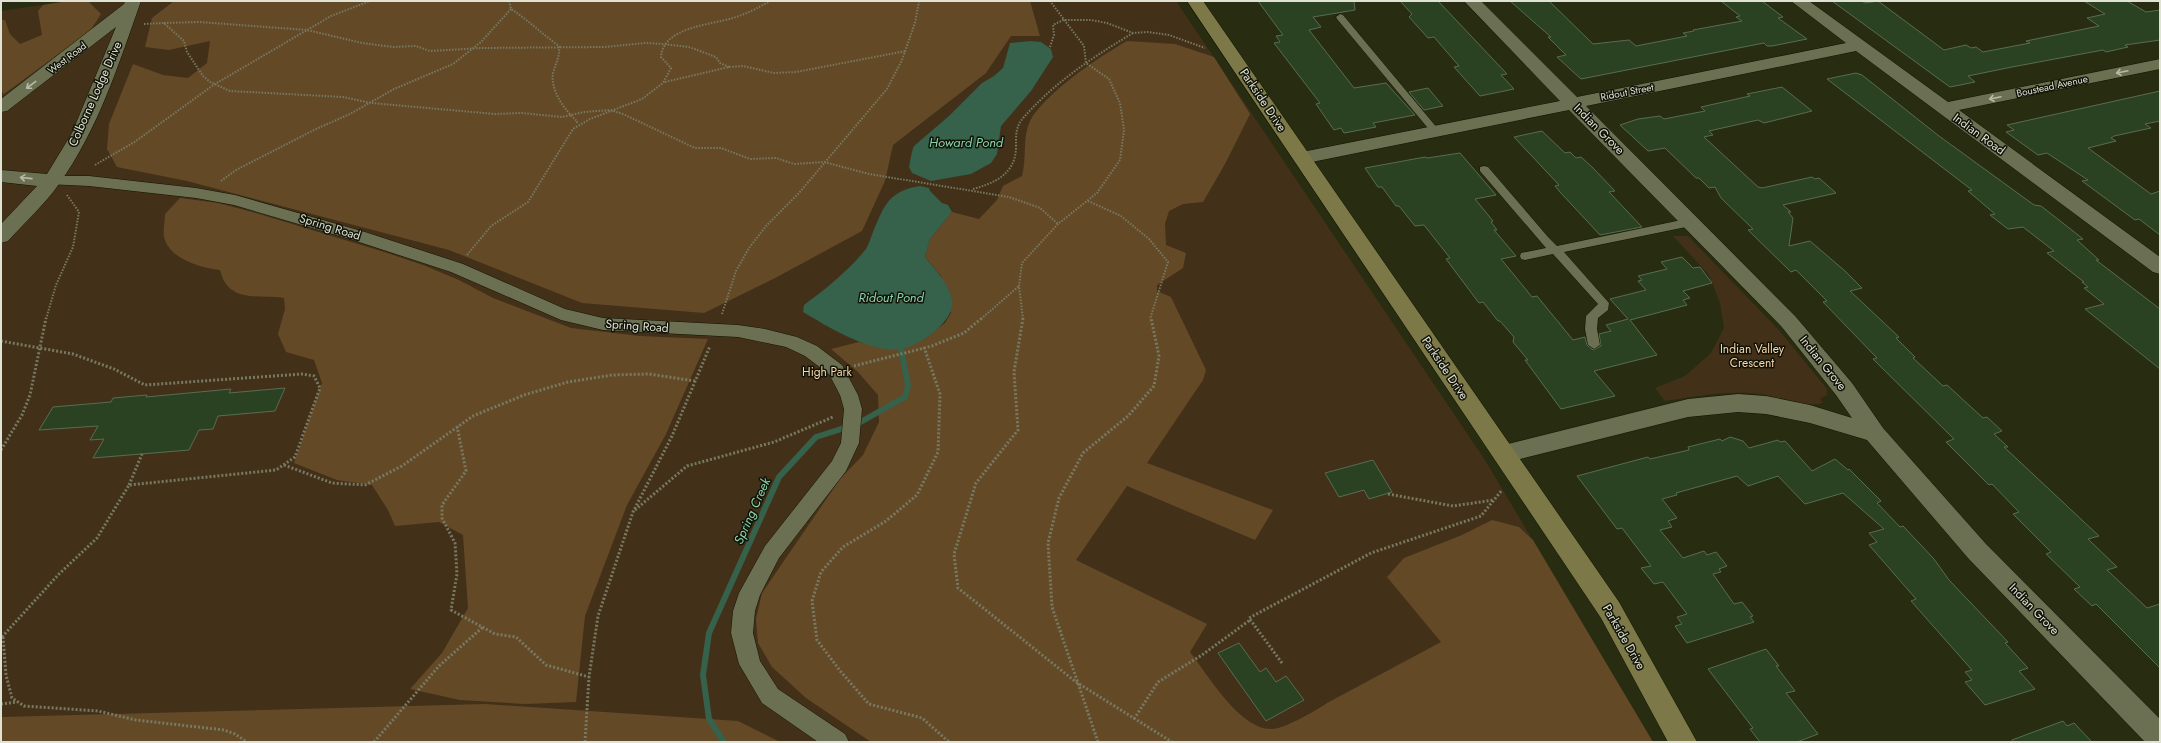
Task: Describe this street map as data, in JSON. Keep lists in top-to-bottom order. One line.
{"streets":{"main road":["Parkside Drive"],"street":["West Road","Boustead Avenue","Ridout Street","Colborne Lodge Drive","Indian Grove","Indian Road","Spring Road"]},"crossings":[["West Road","Colborne Lodge Drive"],["Boustead Avenue","Indian Road"],["Ridout Street","Parkside Drive"],["Ridout Street","Indian Grove"],["Ridout Street","Indian Road"],["Colborne Lodge Drive","Spring Road"]],"one_way":["West Road","Boustead Avenue"],"water":["Howard Pond","Ridout Pond","Spring Creek"],"parks":["Indian Valley Crescent","High Park"]}
